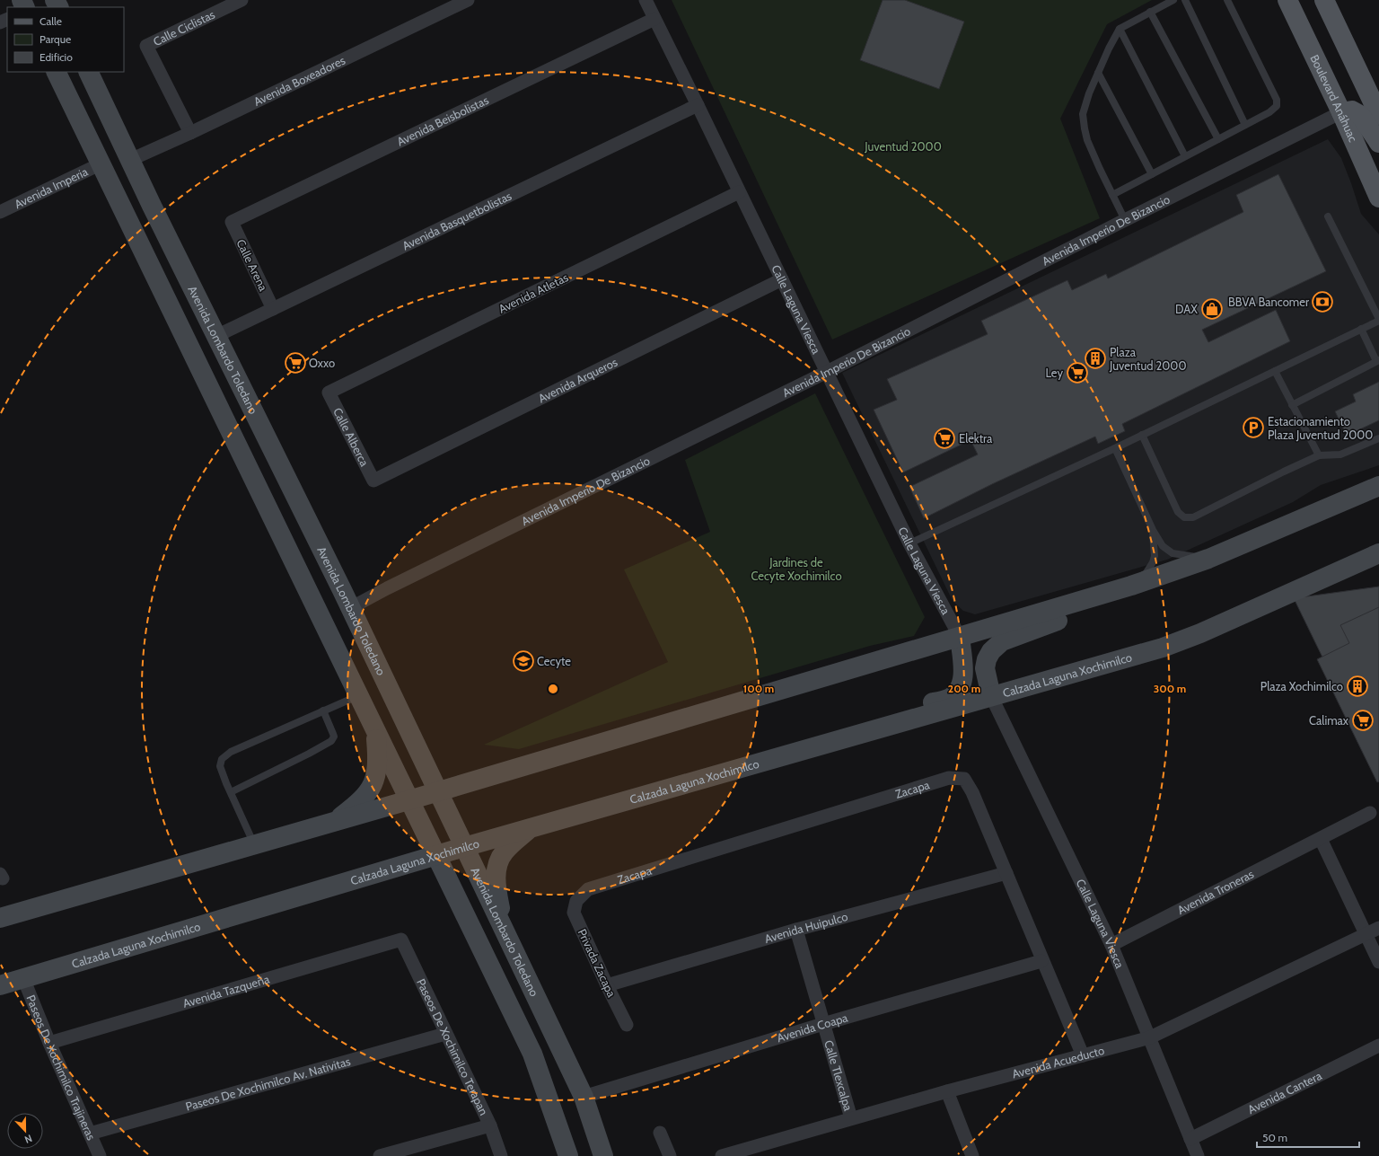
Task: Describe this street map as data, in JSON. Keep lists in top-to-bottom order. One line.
{"streets":{"main road":["Boulevard Anáhuac","Avenida Lombardo Toledano","Calzada Laguna Xochimilco"],"street":["Calle Ciclistas","Avenida Boxeadores","Avenida Beisbolistas","Avenida Imperia","Avenida Basquetbolistas","Avenida Imperio De Bizancio","Calle Arena","Avenida Atletas","Calle Laguna Viesca","Avenida Arqueros","Calle Alberca","Zacapa","Avenida Troneras","Avenida Huipulco","Privada Zacapa","Avenida Tazqueña","Avenida Coapa","Paseos De Xochimilco Terapan","Avenida Acueducto","Paseos De Xochimilco Trajineras","Calle Tlexcalpa","Paseos De Xochimilco Av. Nativitas","Avenida Cantera"]},"crossings":[["Calle Ciclistas","Avenida Boxeadores"],["Avenida Boxeadores","Avenida Lombardo Toledano"],["Boulevard Anáhuac","Avenida Imperio De Bizancio"],["Avenida Beisbolistas","Calle Arena"],["Avenida Beisbolistas","Calle Laguna Viesca"],["Avenida Basquetbolistas","Calle Arena"],["Avenida Basquetbolistas","Calle Laguna Viesca"],["Avenida Basquetbolistas","Avenida Lombardo Toledano"],["Avenida Imperio De Bizancio","Calle Laguna Viesca"],["Avenida Imperio De Bizancio","Avenida Lombardo Toledano"],["Avenida Atletas","Calle Laguna Viesca"],["Avenida Atletas","Calle Alberca"],["Calle Laguna Viesca","Avenida Arqueros"],["Calle Laguna Viesca","Calzada Laguna Xochimilco"],["Calle Laguna Viesca","Avenida Troneras"],["Calle Laguna Viesca","Avenida Acueducto"],["Calle Laguna Viesca","Avenida Cantera"],["Avenida Lombardo Toledano","Calzada Laguna Xochimilco"],["Avenida Lombardo Toledano","Avenida Coapa"],["Avenida Arqueros","Calle Alberca"],["Calzada Laguna Xochimilco","Paseos De Xochimilco Trajineras"],["Zacapa","Avenida Huipulco"],["Zacapa","Privada Zacapa"],["Zacapa","Avenida Coapa"],["Zacapa","Avenida Acueducto"],["Avenida Huipulco","Privada Zacapa"],["Avenida Huipulco","Calle Tlexcalpa"],["Avenida Tazqueña","Paseos De Xochimilco Terapan"],["Avenida Tazqueña","Paseos De Xochimilco Trajineras"],["Avenida Coapa","Calle Tlexcalpa"],["Paseos De Xochimilco Terapan","Paseos De Xochimilco Av. Nativitas"],["Avenida Acueducto","Calle Tlexcalpa"],["Paseos De Xochimilco Trajineras","Paseos De Xochimilco Av. Nativitas"]],"parks":["Juventud 2000","Jardines de Cecyte Xochimilco"],"places":{"bank":["BBVA Bancomer"],"shop":["DAX"],"building":["Plaza Juventud 2000","Plaza Xochimilco"],"supermarket":["Oxxo","Ley","Elektra","Calimax"],"parking":["Estacionamiento Plaza Juventud 2000"],"school or university":["Cecyte"]},"legend":["Calle","Parque","Edificio"],"scale_bar":"50 m","north":"bottom","rings":["100 m","200 m","300 m"]}
